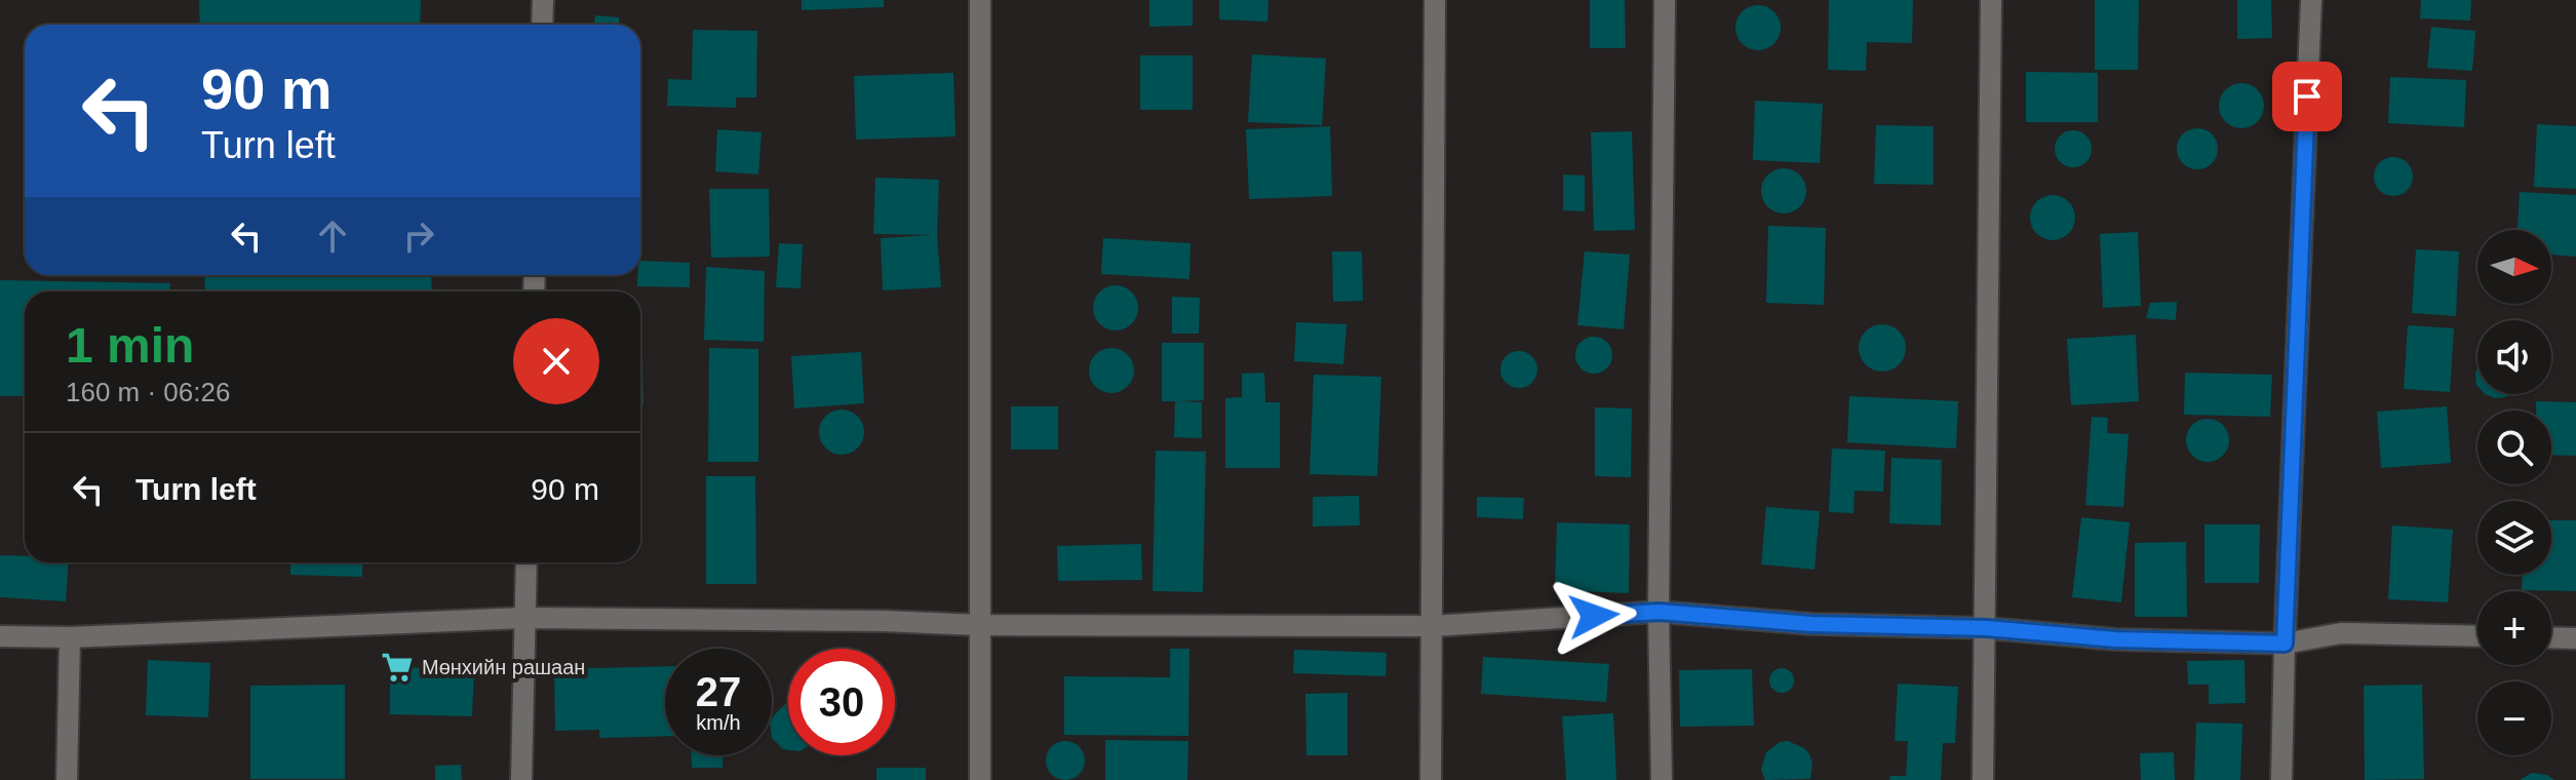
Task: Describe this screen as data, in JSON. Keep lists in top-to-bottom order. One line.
{"places":{"supermarket":["Мөнхийн рашаан"]},"north":"right","page":{"turn":["90 m","Turn left"],"map_buttons":["+","−"],"heading":["1 min","160 m · 06:26"],"list":[{"name":"Turn left","value":"90 m"}],"speed":"27 km/h","limit":"30"}}
